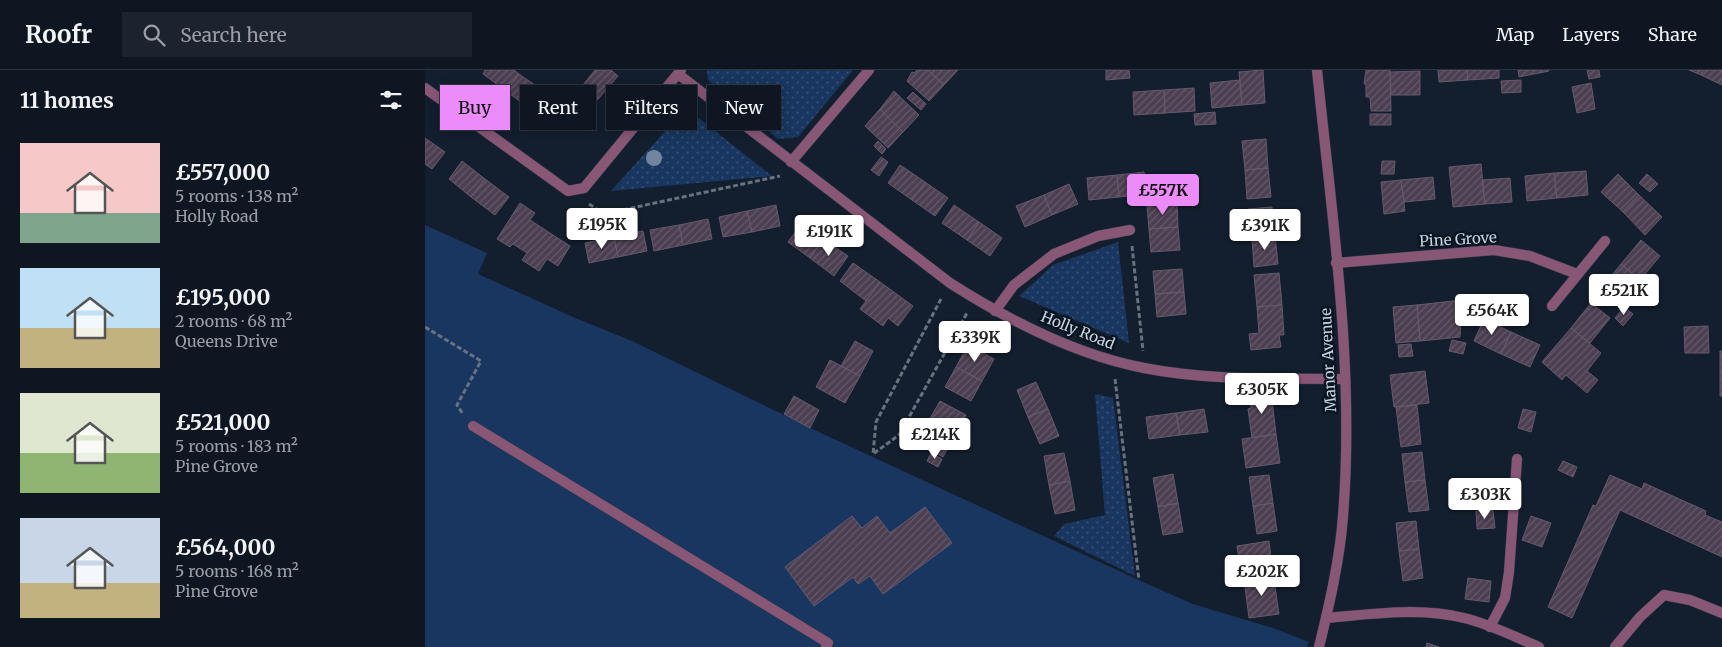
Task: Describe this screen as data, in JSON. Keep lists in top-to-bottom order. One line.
{"streets":{"street":["Pine Grove","Holly Road","Manor Avenue"]},"crossings":[["Pine Grove","Manor Avenue"],["Holly Road","Manor Avenue"]],"page":{"header":"Roofr","search":"Search here","nav":["Map","Layers","Share"],"heading":"11 homes","chip":["Buy","Rent","Filters","New"],"list":[{"name":"£557,000","note":"5 rooms · 138 m² · Holly Road"},{"name":"£195,000","note":"2 rooms · 68 m² · Queens Drive"},{"name":"£521,000","note":"5 rooms · 183 m² · Pine Grove"},{"name":"£564,000","note":"5 rooms · 168 m² · Pine Grove"}],"price":["£557K","£195K","£391K","£191K","£521K","£564K","£339K","£305K","£214K","£303K","£202K"]}}
